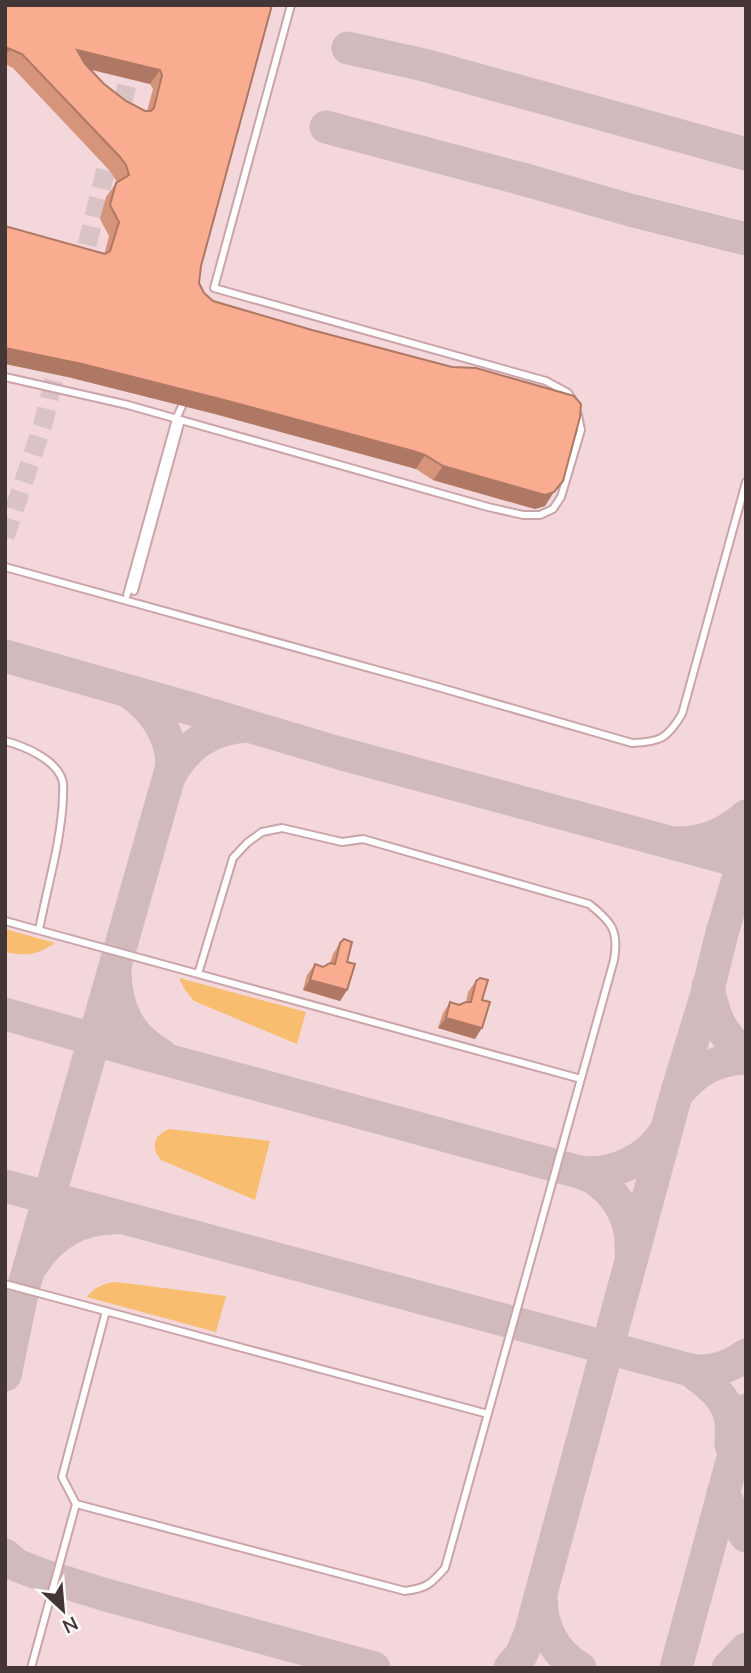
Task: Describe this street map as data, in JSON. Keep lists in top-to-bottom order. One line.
{"north":"bottom right"}
